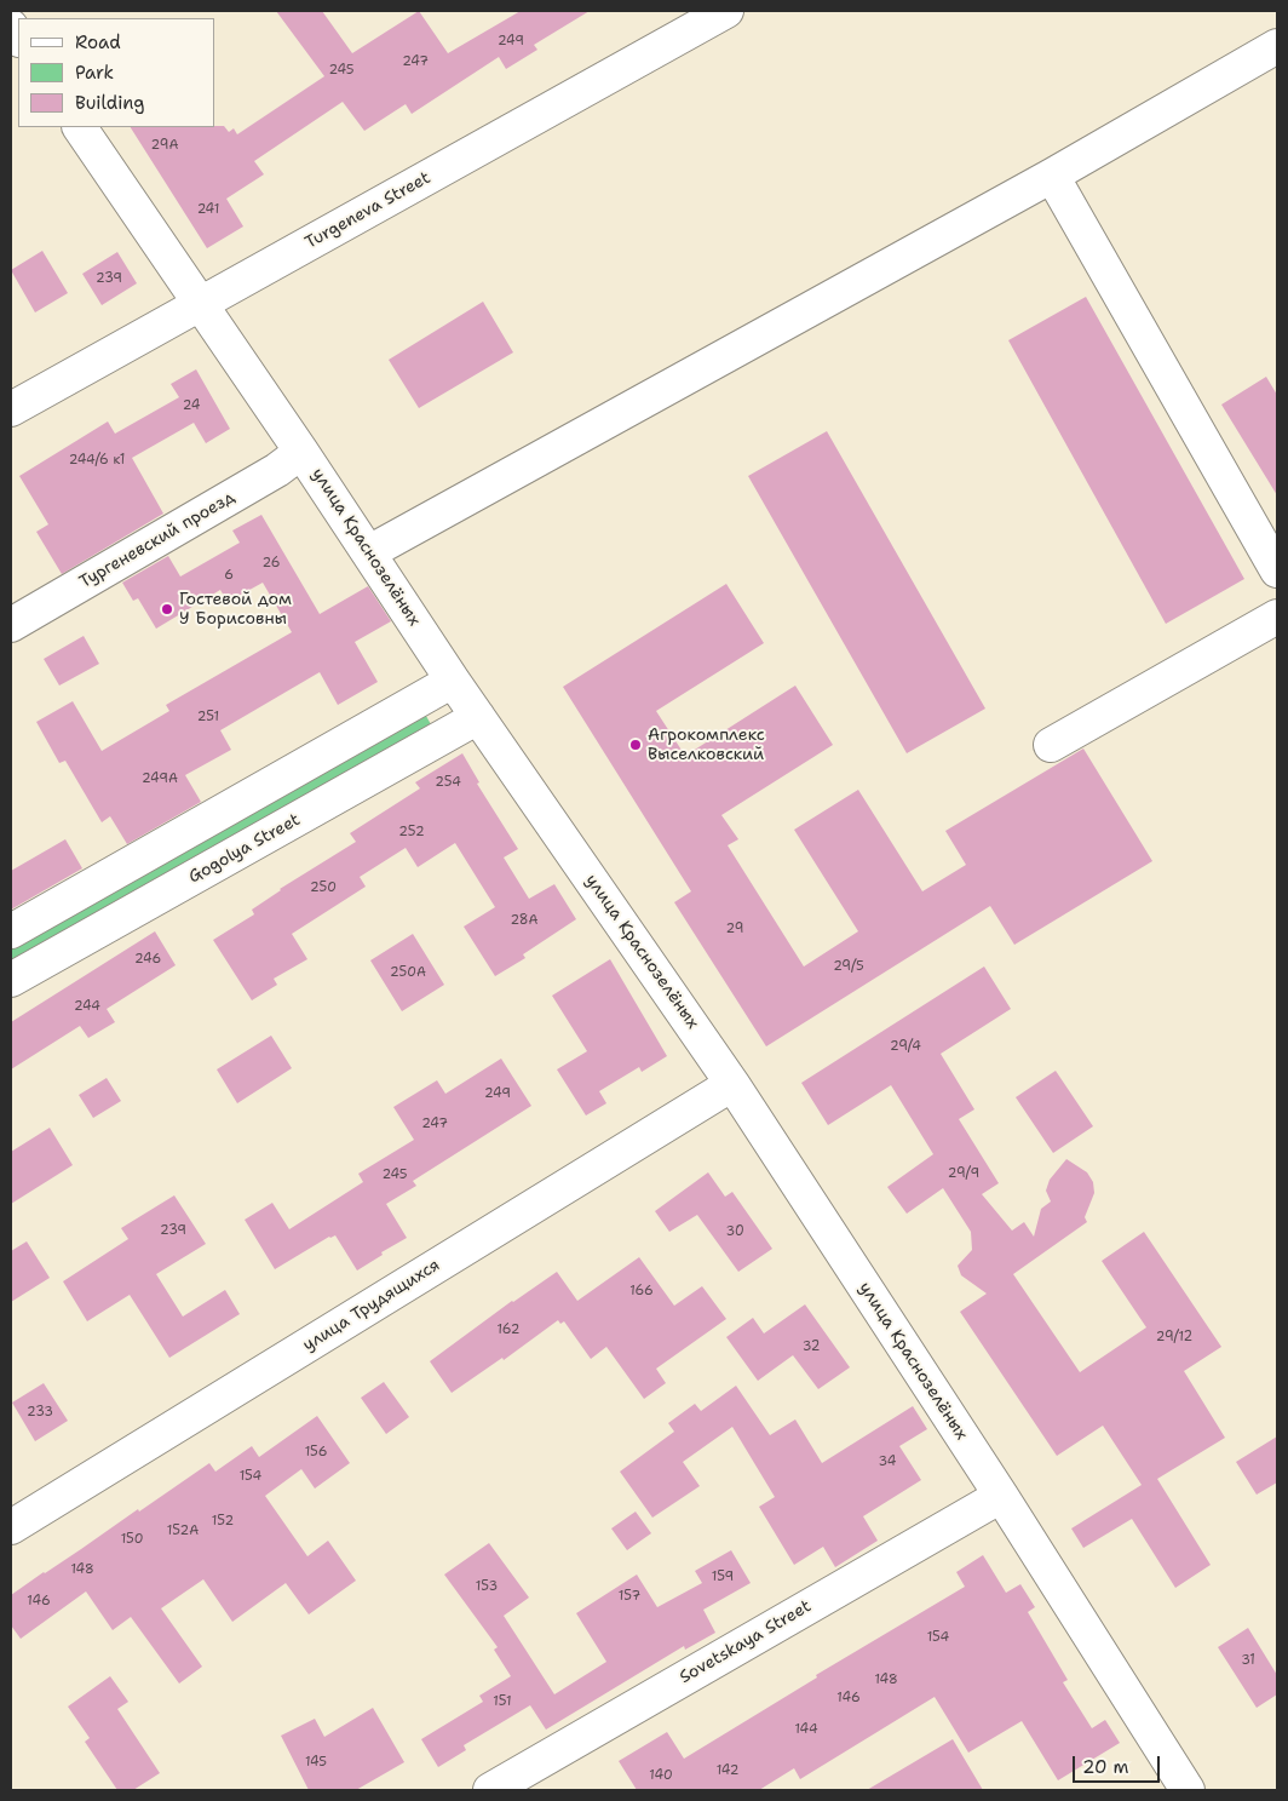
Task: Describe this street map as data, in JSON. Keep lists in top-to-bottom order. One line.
{"streets":{"street":["Turgeneva Street","Тургеневский проезд","улица Краснозелёных","Gogolya Street","улица Трудящихся","Sovetskaya Street"]},"crossings":[["Turgeneva Street","улица Краснозелёных"],["Тургеневский проезд","улица Краснозелёных"],["улица Краснозелёных","Gogolya Street"],["улица Краснозелёных","улица Трудящихся"],["улица Краснозелёных","Sovetskaya Street"]],"places":["Гостевой дом У Борисовны","Агрокомплекс Выселковский"],"house_numbers":["249","247","245","29А","241","239","24","244/6 к1","26","6","251","249А","254","252","250","28А","29","246","29/5","250А","244","29/4","249","247","29/9","245","239","30","166","162","29/12","32","233","156","34","154","152","152А","150","148","159","153","157","146","154","31","148","146","151","144","145","142","140"],"legend":["Road","Park","Building"],"scale_bar":"20 m"}
